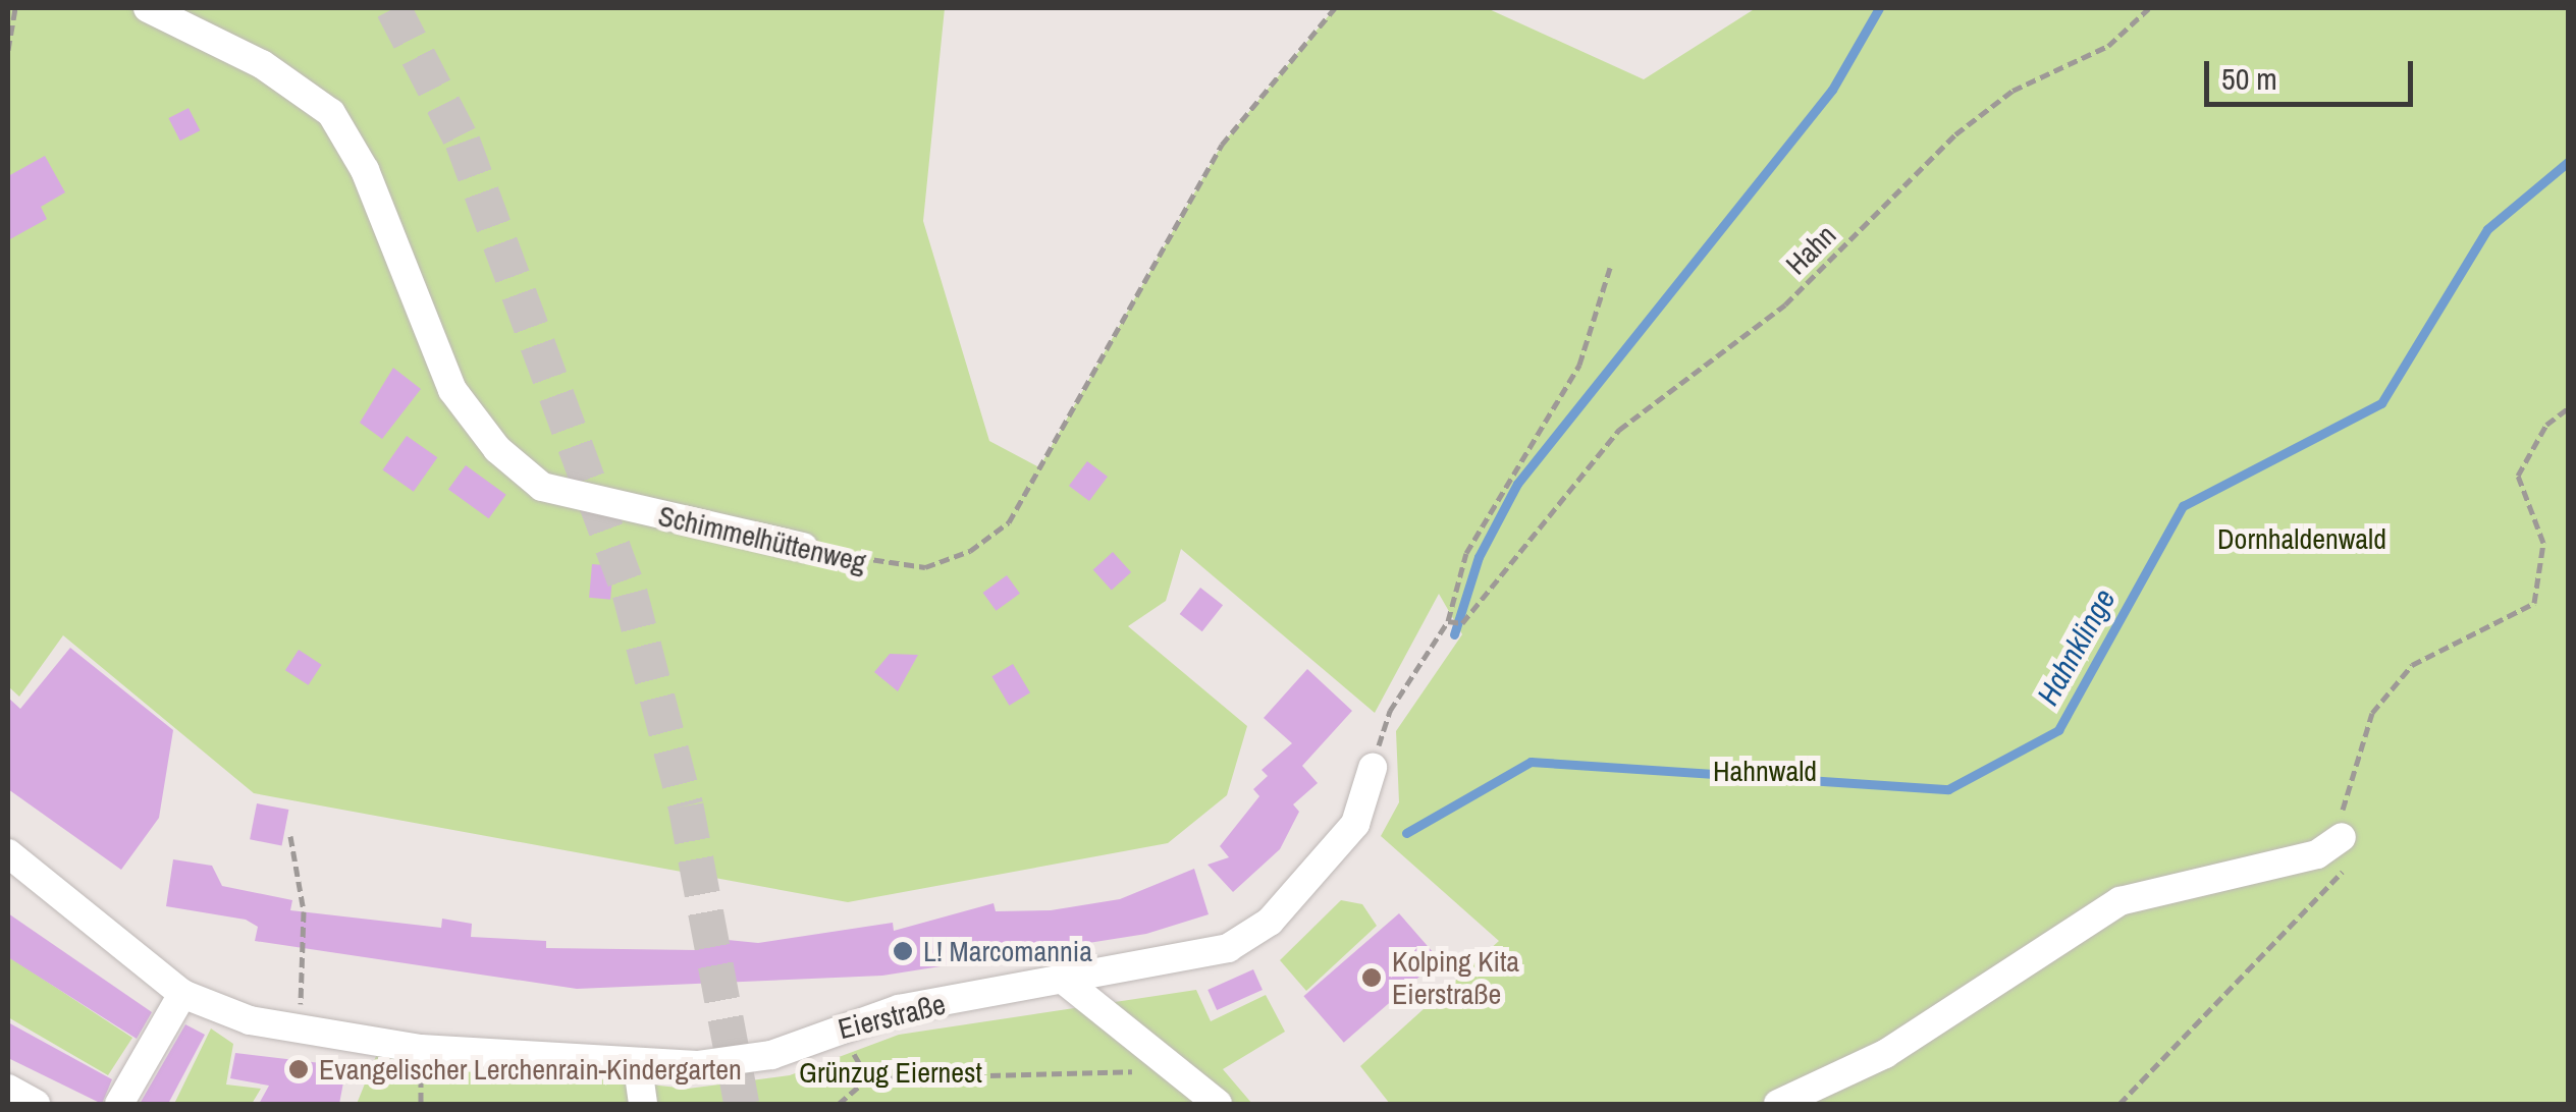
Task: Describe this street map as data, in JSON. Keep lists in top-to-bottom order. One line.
{"streets":{"street":["Schimmelhüttenweg","Eierstraße"],"path":["Hahn"]},"water":["Hahnklinge"],"parks":["Dornhaldenwald","Hahnwald","Grünzug Eiernest"],"places":["L! Marcomannia","Kolping Kita Eierstraße","Evangelischer Lerchenrain-Kindergarten"],"scale_bar":"50 m"}
